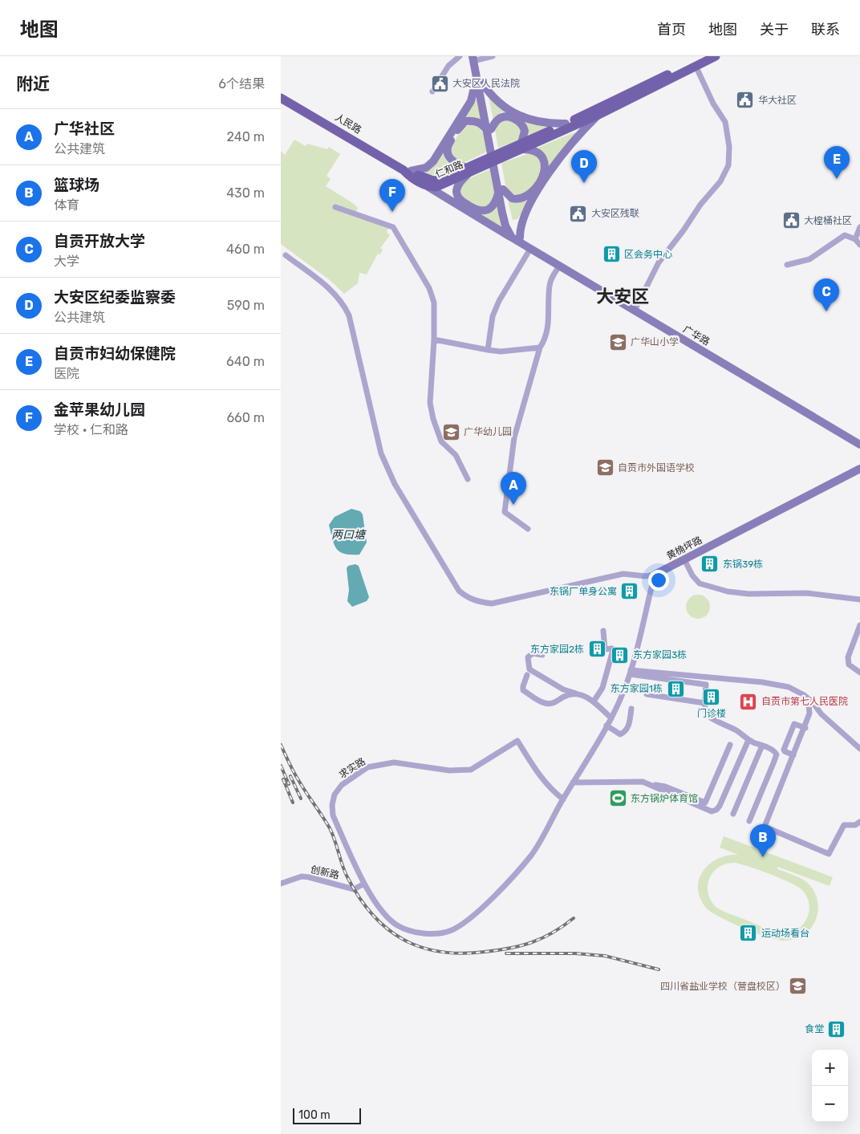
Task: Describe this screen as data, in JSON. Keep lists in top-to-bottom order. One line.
{"streets":{"main road":["人民路","仁和路","广华路","黄桷坪路"],"street":["求实路","创新路"]},"crossings":[["人民路","仁和路"],["求实路","创新路"]],"districts":["大安区"],"water":["两口塘"],"places":{"public building":["大安区人民法院","华大社区","大安区残联","大楻桶社区"],"building":["区会务中心","东锅39栋","东锅厂单身公寓","东方家园2栋","东方家园3栋","东方家园1栋","门诊楼","运动场看台","食堂"],"school or university":["广华山小学","广华幼儿园","自贡市外国语学校","四川省盐业学校（营盘校区）"],"hospital":["自贡市第七人民医院"],"sports":["东方锅炉体育馆"]},"scale_bar":"100 m","page":{"header":"地图","nav":["首页","地图","关于","联系"],"heading":["附近","6个结果"],"list":[{"mark":"A","name":"广华社区","note":"公共建筑","value":"240 m"},{"mark":"B","name":"篮球场","note":"体育","value":"430 m"},{"mark":"C","name":"自贡开放大学","note":"大学","value":"460 m"},{"mark":"D","name":"大安区纪委监察委","note":"公共建筑","value":"590 m"},{"mark":"E","name":"自贡市妇幼保健院","note":"医院","value":"640 m"},{"mark":"F","name":"金苹果幼儿园","note":"学校 · 仁和路","value":"660 m"}],"pins":["E","D","F","C","A","B"],"map_buttons":["+","−"],"scale":"100 m"}}
